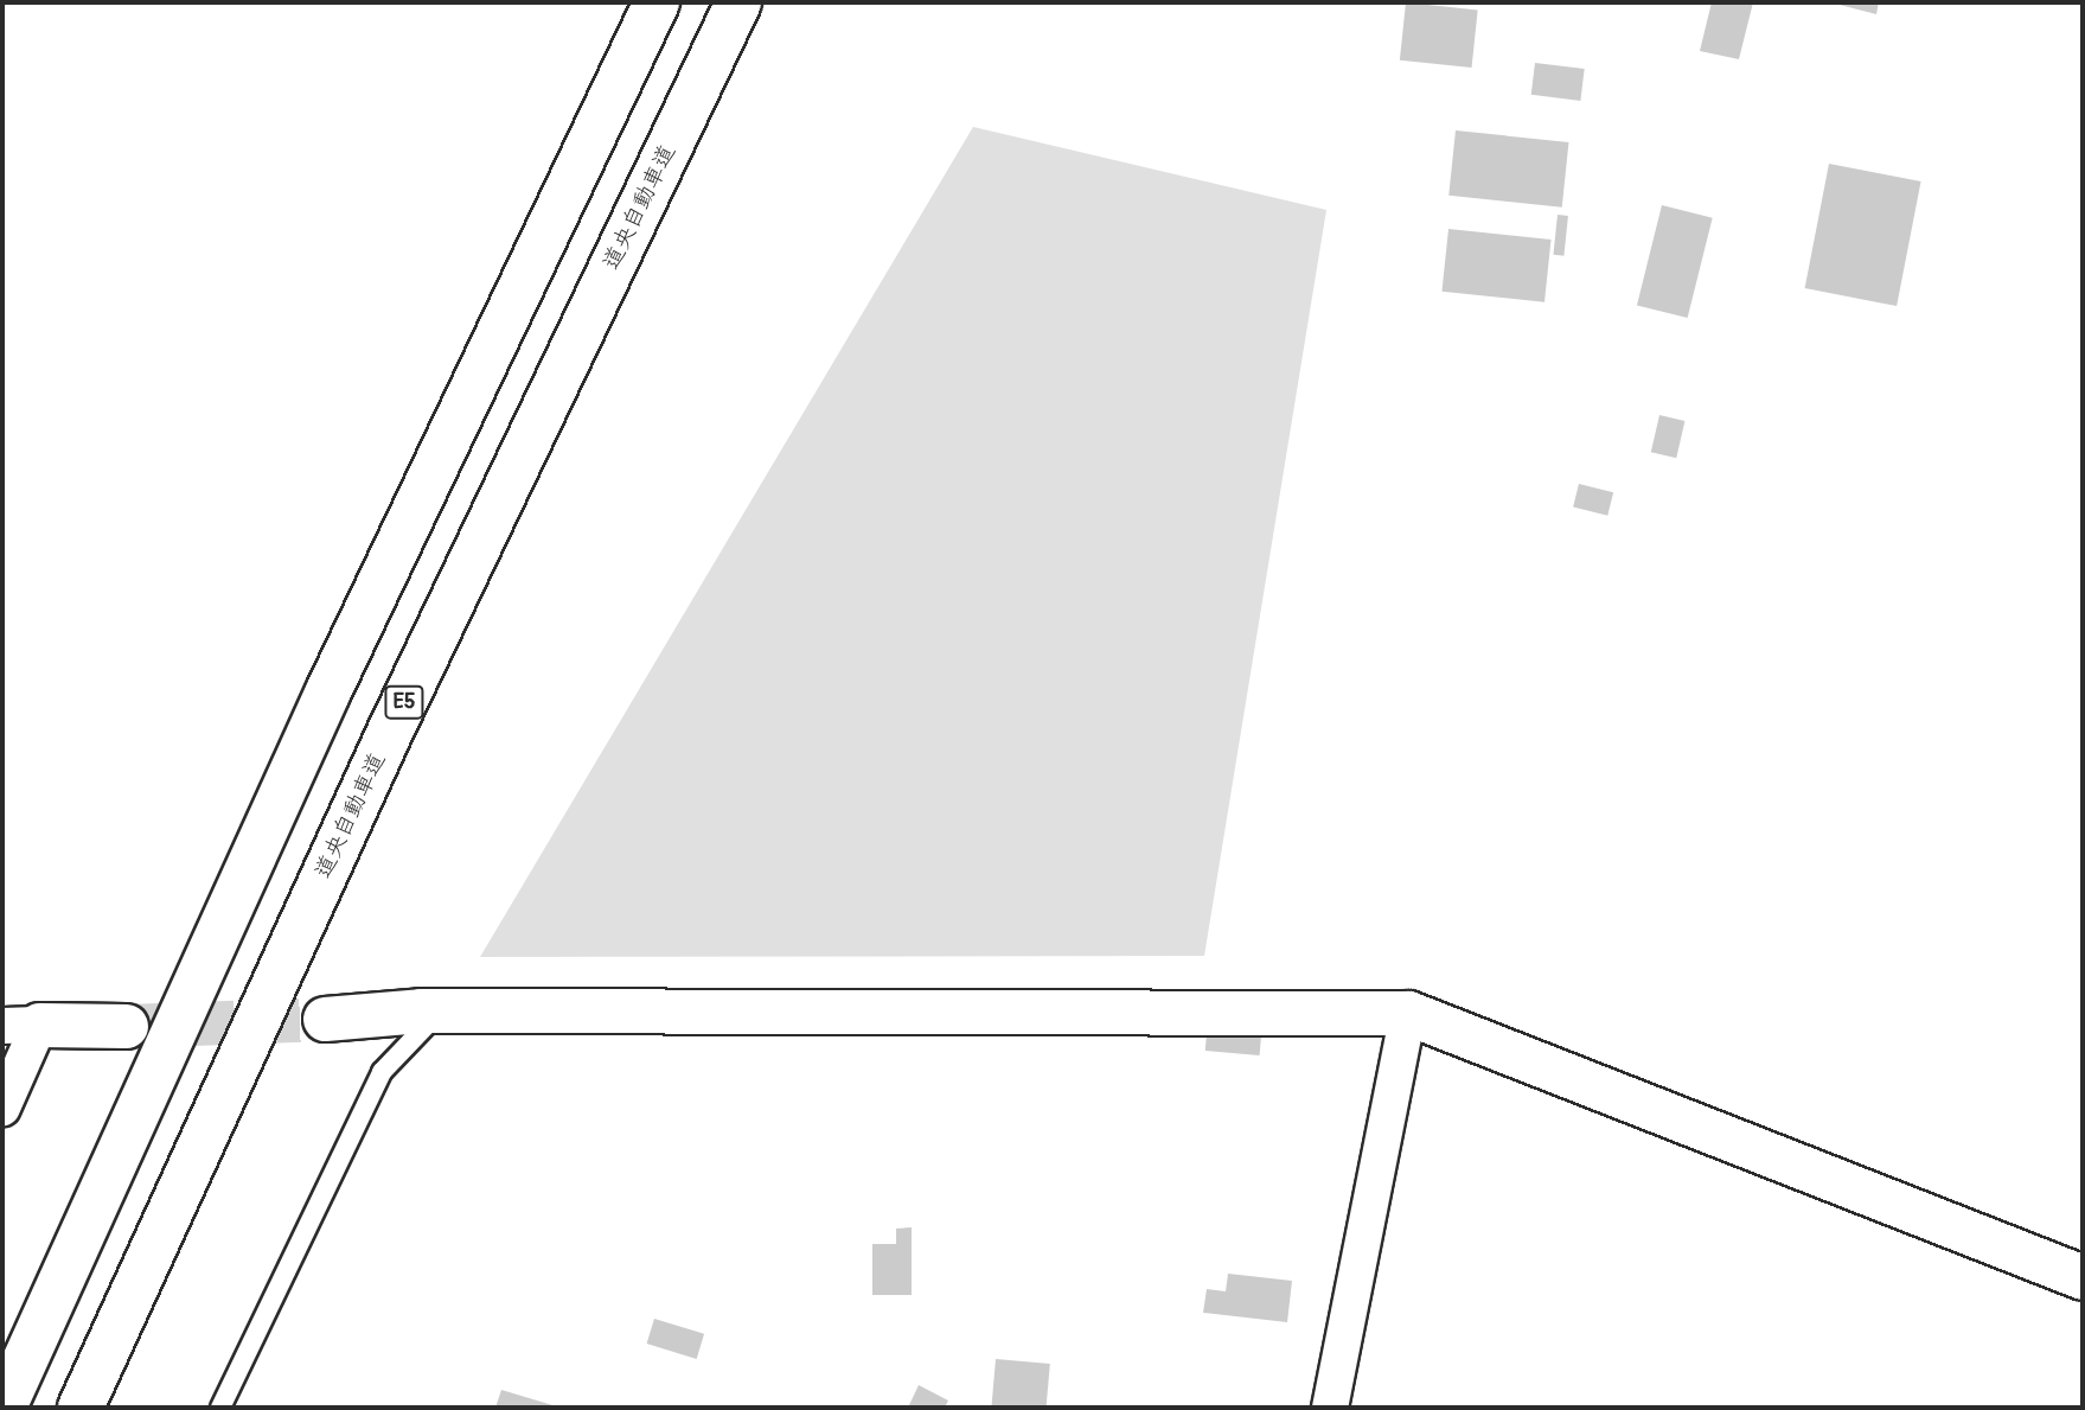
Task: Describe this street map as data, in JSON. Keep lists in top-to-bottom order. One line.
{"streets":{"highway":["道央自動車道","E5"]}}
